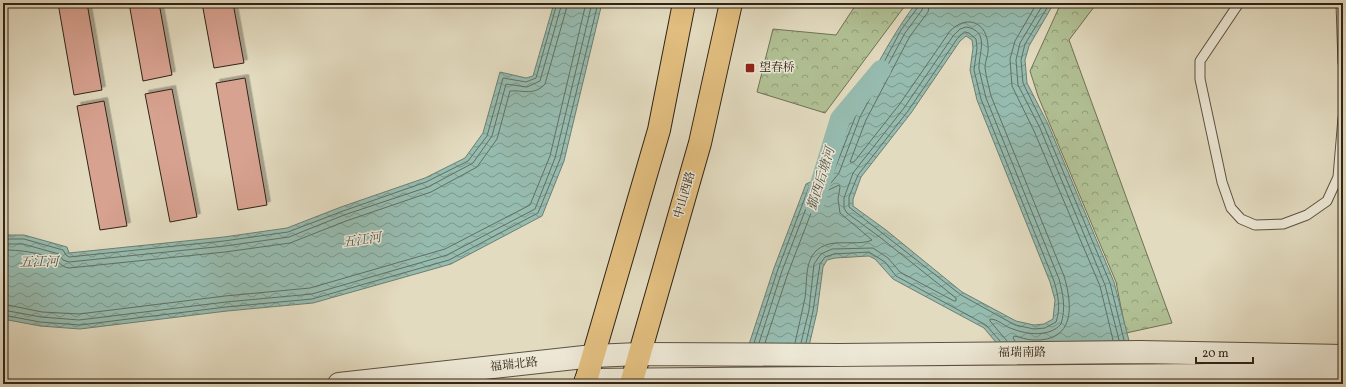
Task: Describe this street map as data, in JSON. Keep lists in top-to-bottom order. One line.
{"streets":{"main road":["中山西路"],"street":["福瑞南路","福瑞北路"]},"crossings":[["中山西路","福瑞南路"]],"water":["鄞西后塘河","五江河"],"places":{"transit":["望春桥"]},"scale_bar":"20 m"}
